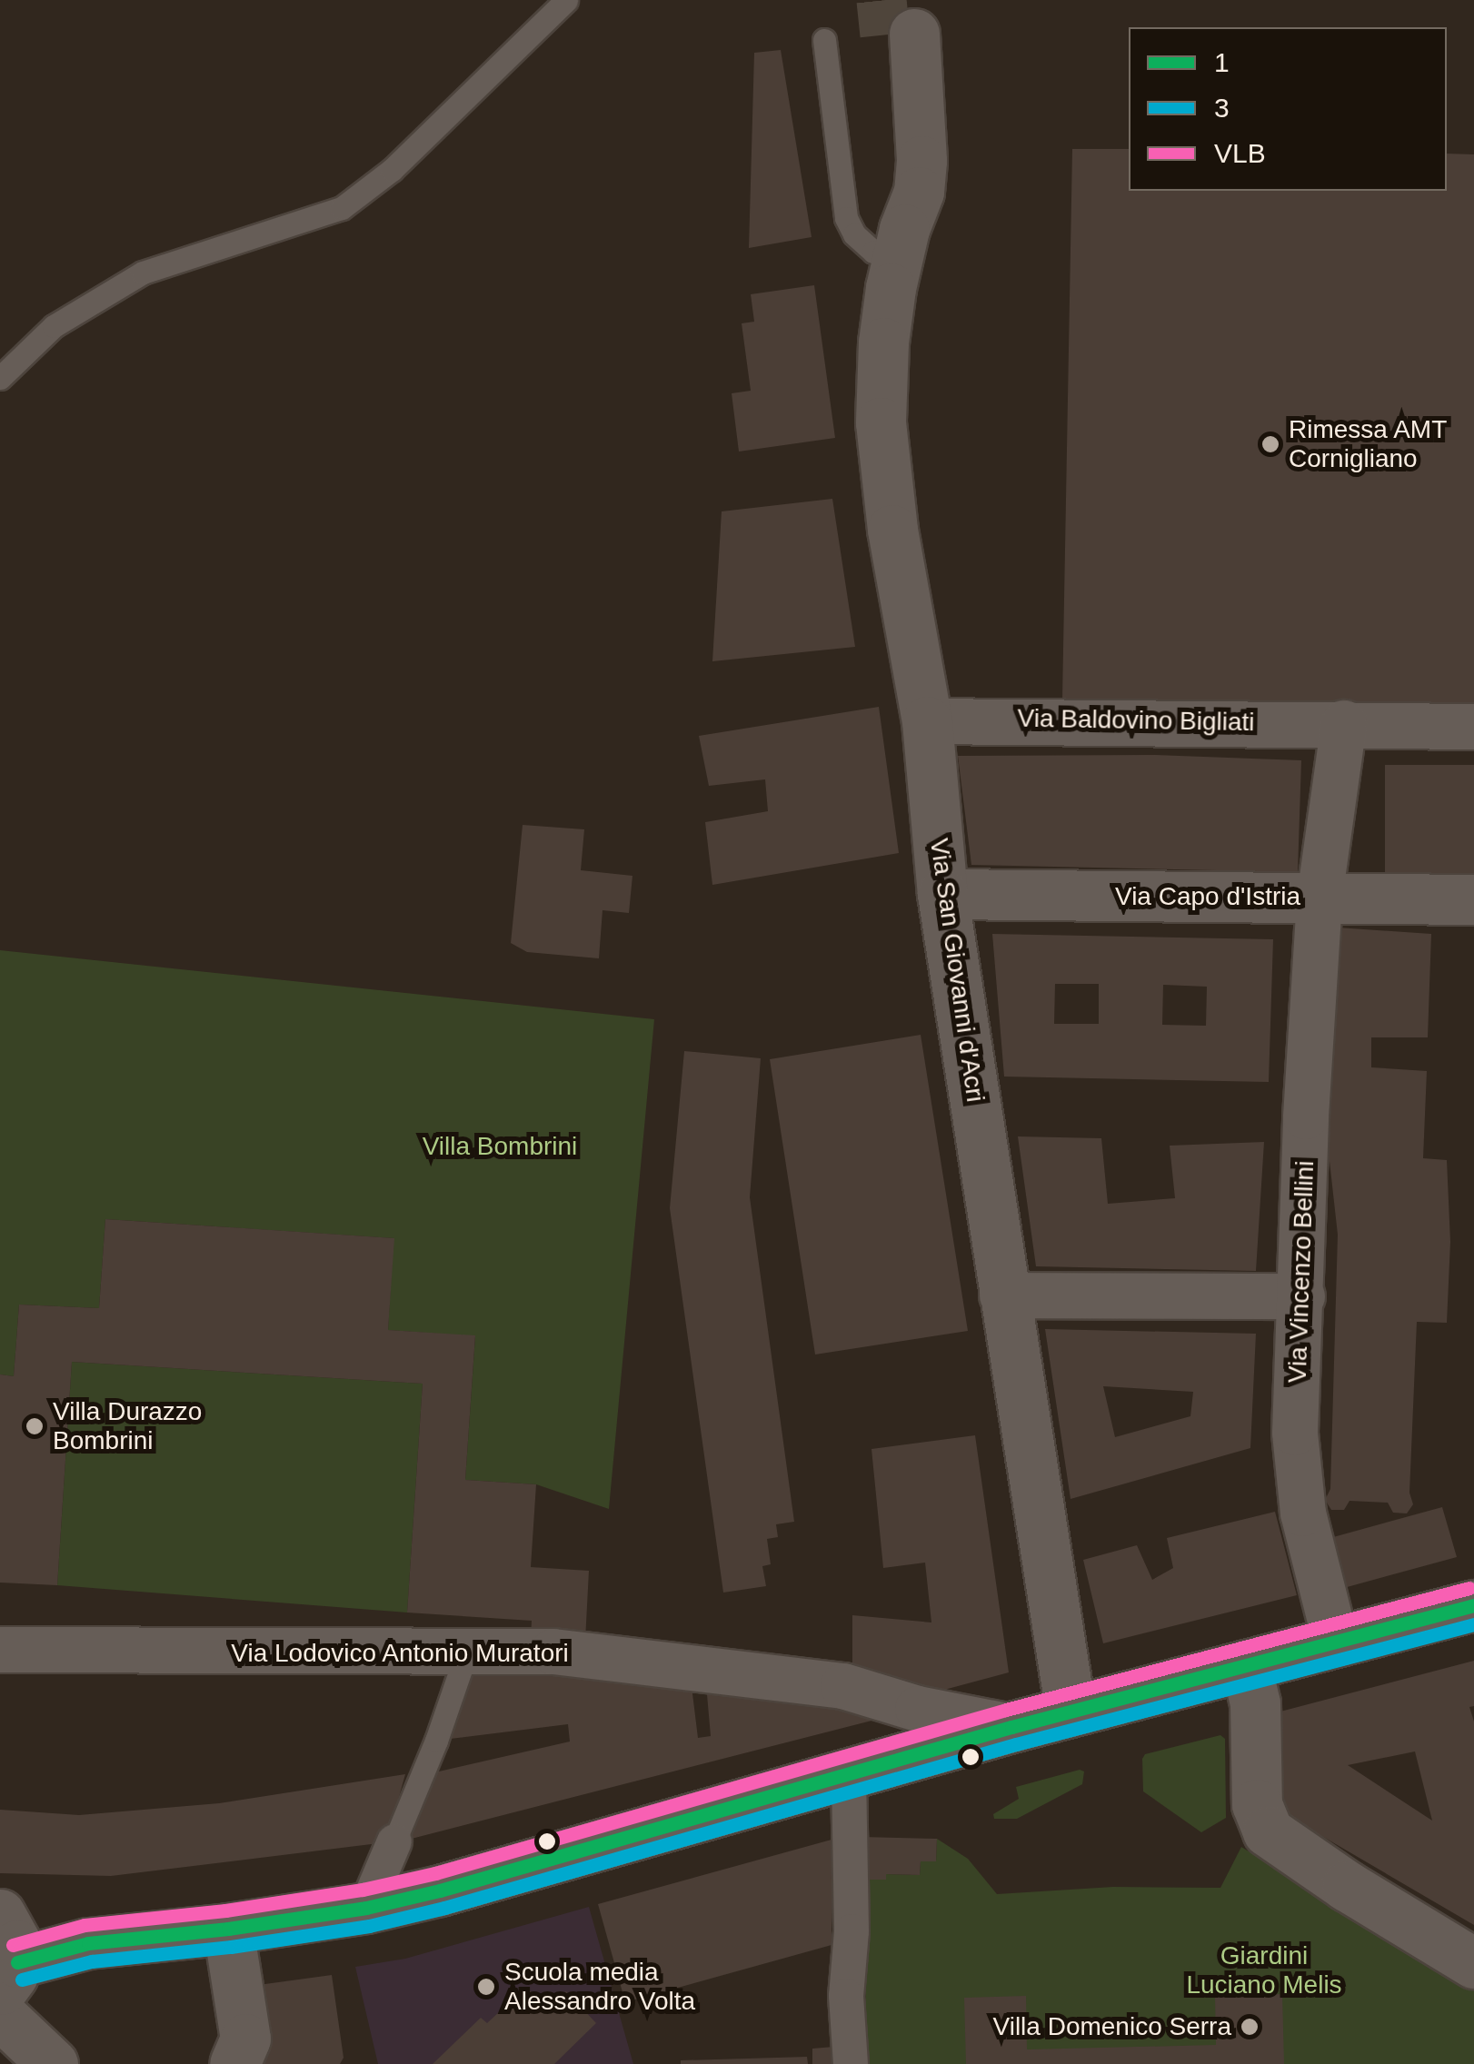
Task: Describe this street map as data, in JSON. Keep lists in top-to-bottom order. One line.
{"streets":{"main road":["Via Capo d'Istria","Via San Giovanni d'Acri"],"street":["Via Baldovino Bigliati","Via Vincenzo Bellini","Via Lodovico Antonio Muratori"]},"crossings":[["Via Baldovino Bigliati","Via San Giovanni d'Acri"],["Via Capo d'Istria","Via San Giovanni d'Acri"],["Via Capo d'Istria","Via Vincenzo Bellini"]],"parks":["Villa Bombrini","Giardini Luciano Melis"],"places":["Rimessa AMT Cornigliano","Villa Durazzo Bombrini","Scuola media Alessandro Volta","Villa Domenico Serra"],"lines":["transit line VLB","transit line 1","transit line 3"],"legend":["1","3","VLB"]}
